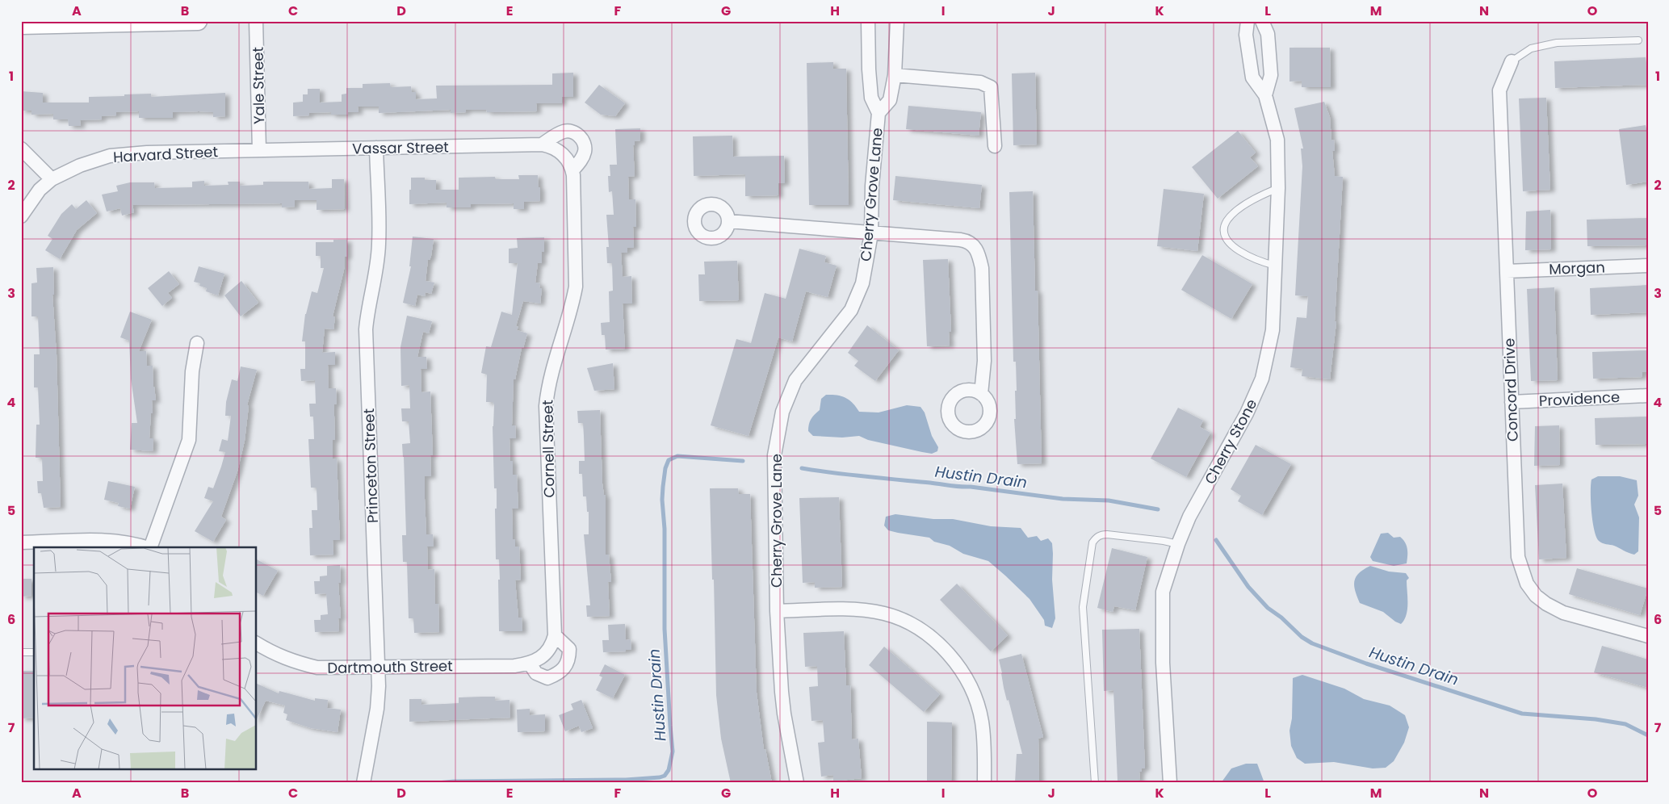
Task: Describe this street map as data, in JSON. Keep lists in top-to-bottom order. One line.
{"streets":{"street":["Yale Street","Vassar Street","Harvard Street","Cherry Grove Lane","Morgan","Concord Drive","Providence","Cherry Stone","Cornell Street","Princeton Street","Dartmouth Street"]},"crossings":[["Yale Street","Vassar Street"],["Yale Street","Harvard Street"],["Vassar Street","Harvard Street"],["Vassar Street","Cornell Street"],["Vassar Street","Princeton Street"],["Morgan","Concord Drive"],["Concord Drive","Providence"],["Cornell Street","Dartmouth Street"],["Princeton Street","Dartmouth Street"]],"water":["Hustin Drain"],"grid":{"columns":["A","B","C","D","E","F","G","H","I","J","K","L","M","N","O"],"rows":["1","2","3","4","5","6","7"]}}
